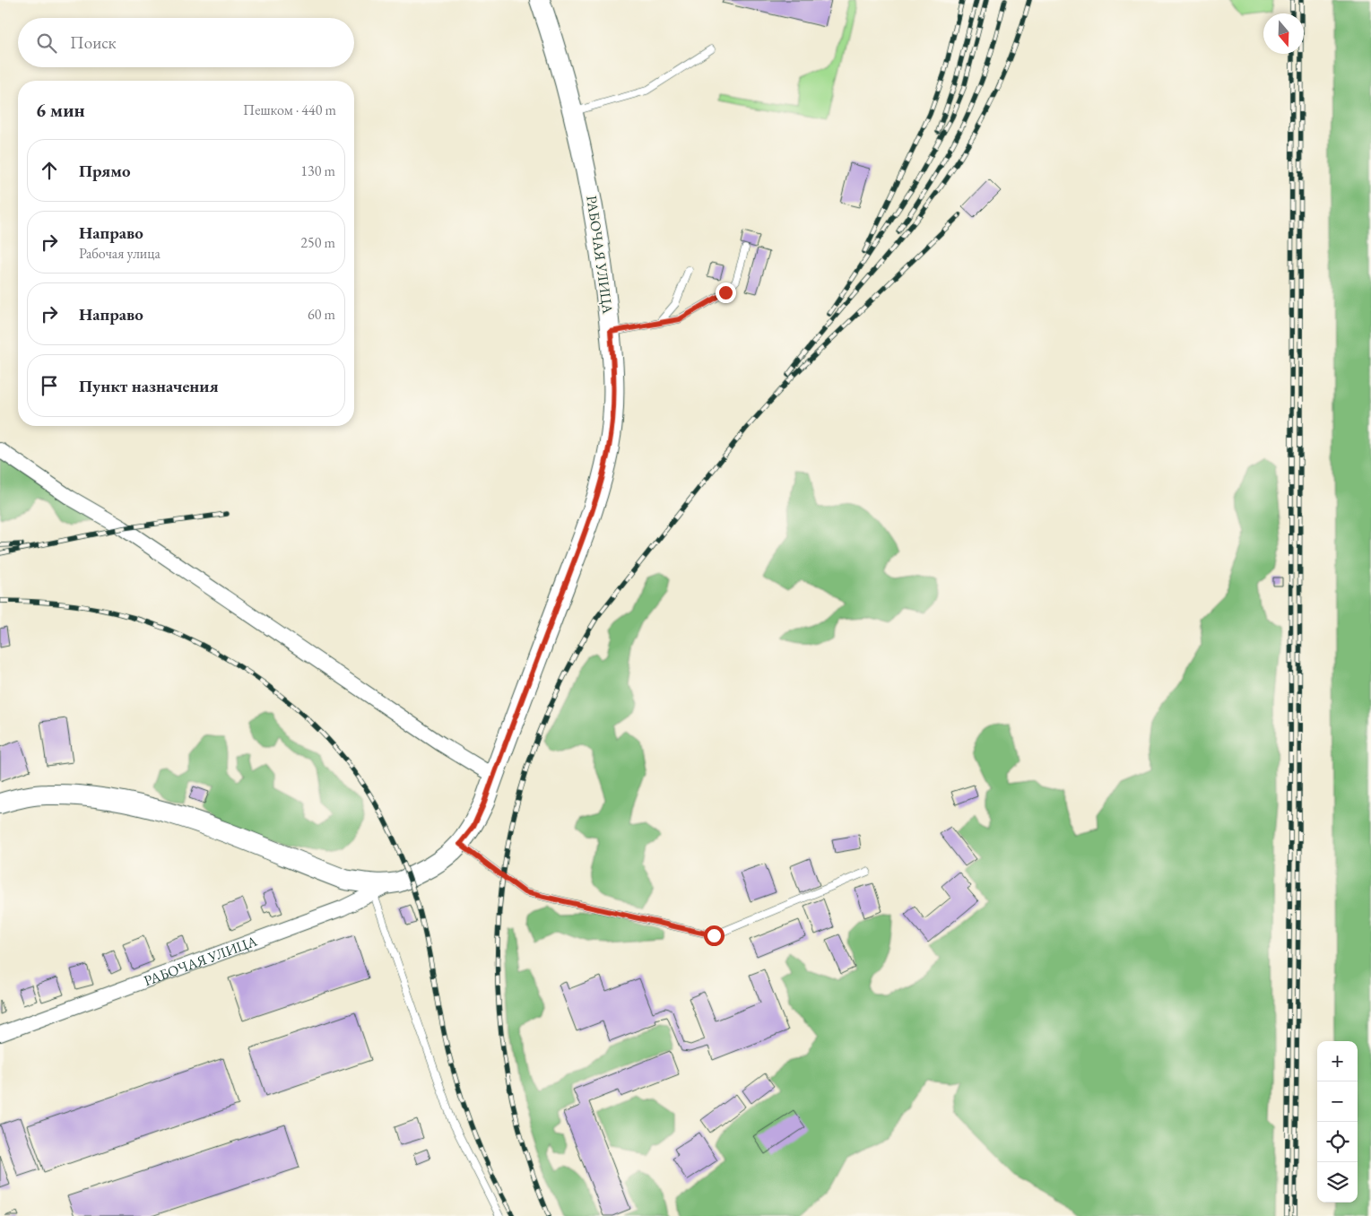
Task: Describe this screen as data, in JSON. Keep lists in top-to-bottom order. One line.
{"streets":{"street":["РАБОЧАЯ УЛИЦА"]},"north":"bottom","page":{"search":"Поиск","heading":["6 мин","Пешком · 440 m"],"list":[["Прямо","130 m"],["Направо","Рабочая улица","250 m"],["Направо","60 m"],"Пункт назначения"],"map_buttons":["+","−"]}}
